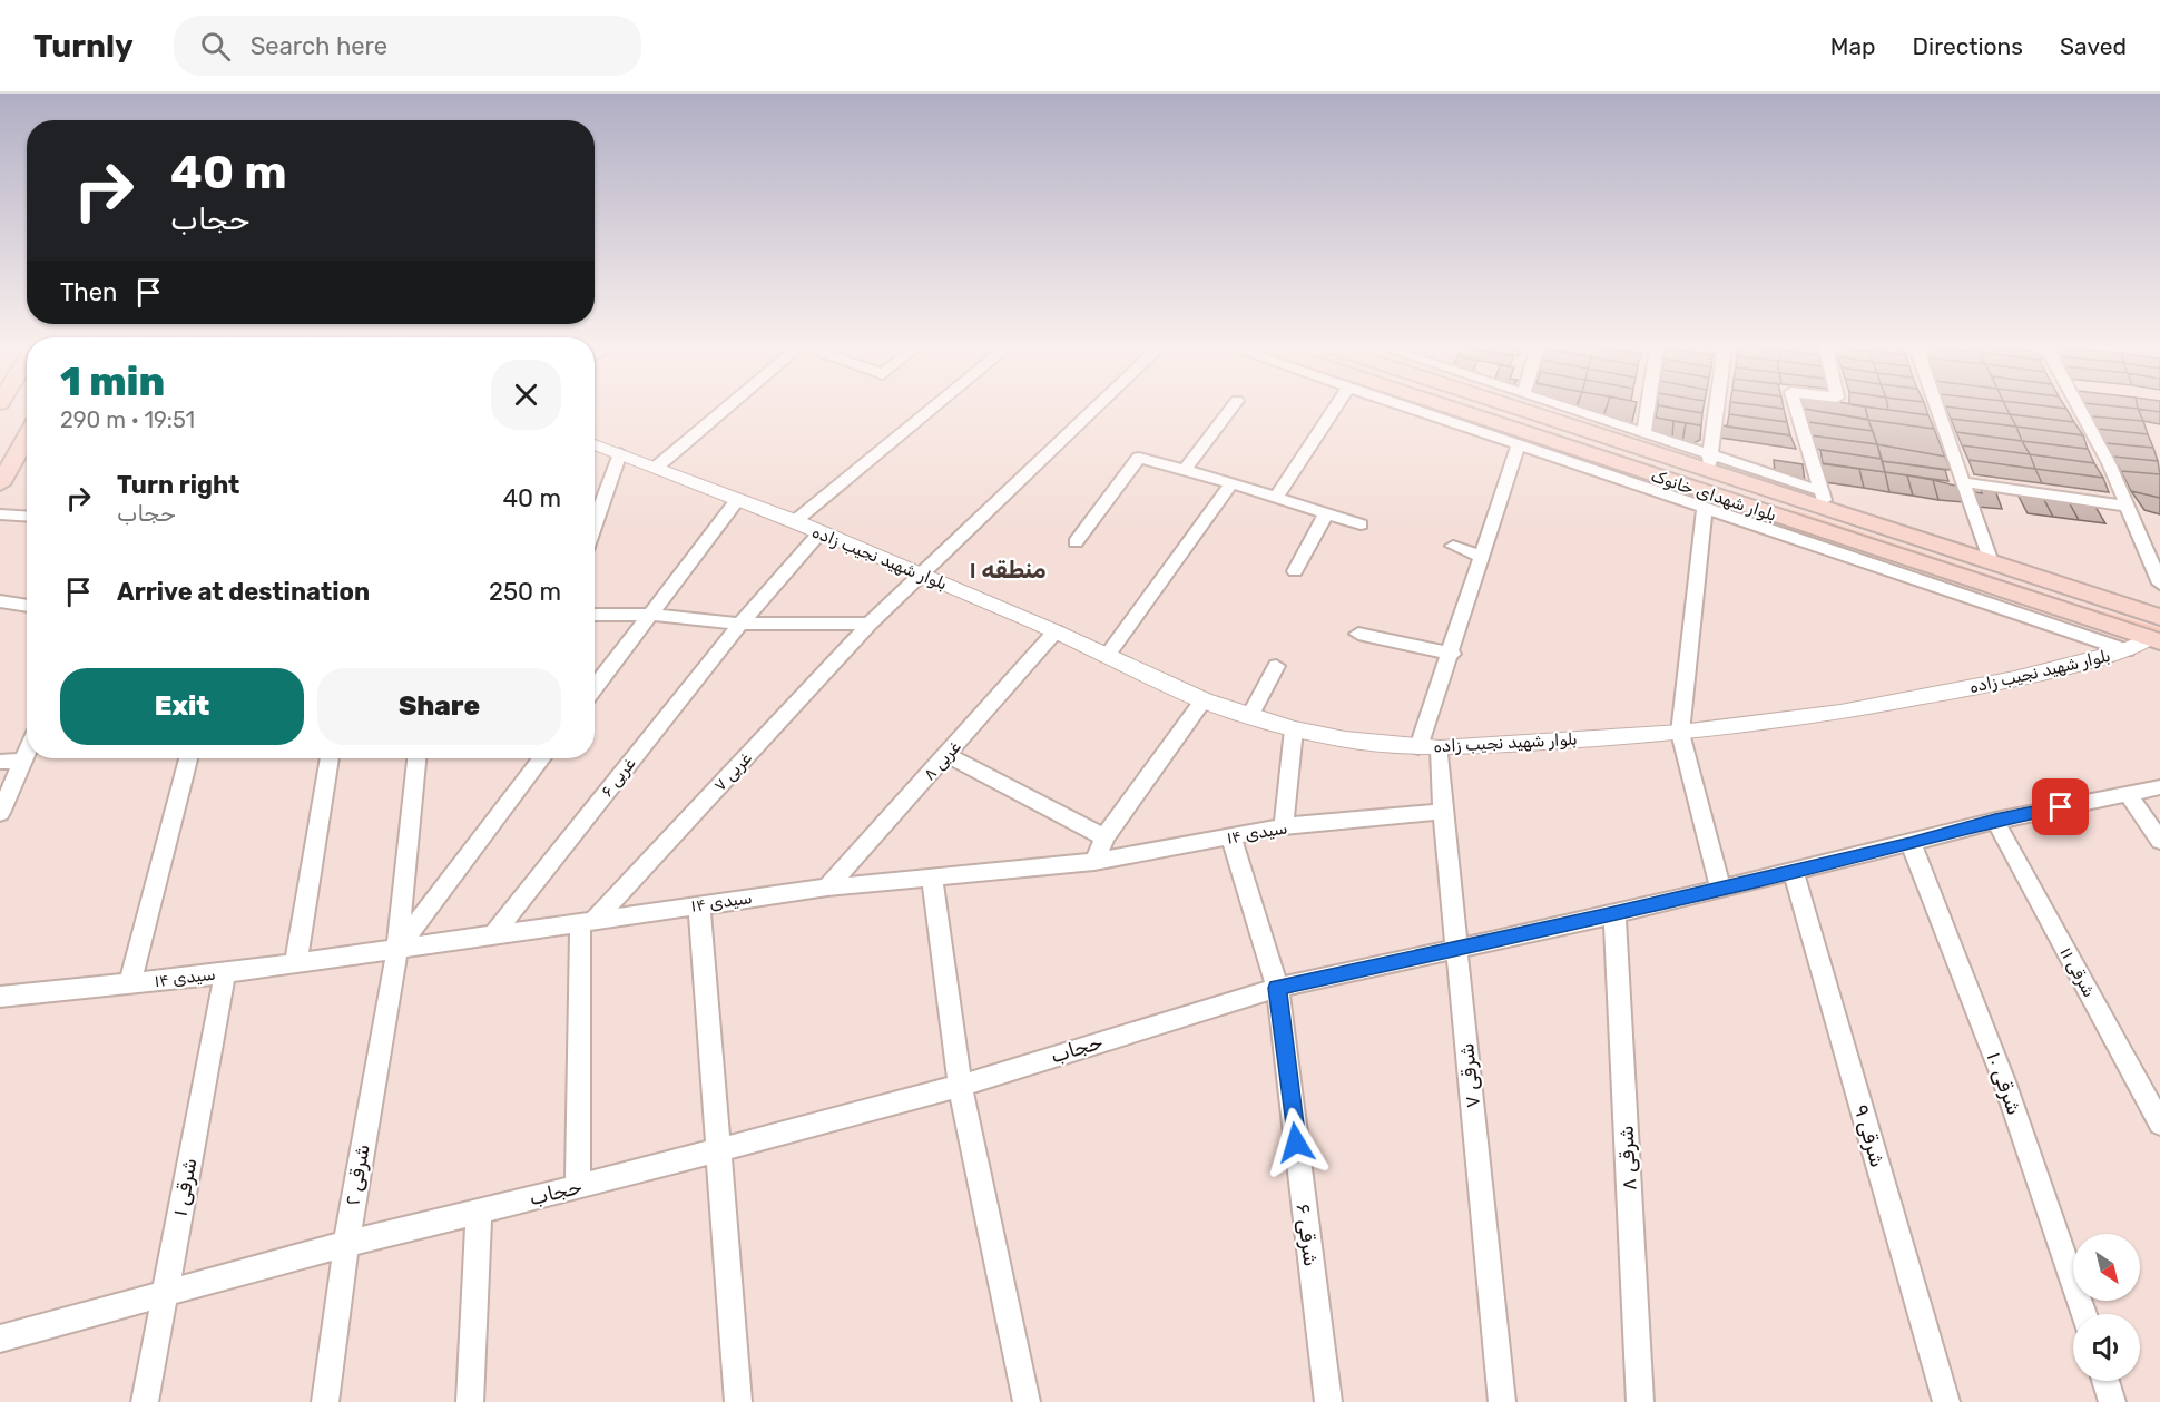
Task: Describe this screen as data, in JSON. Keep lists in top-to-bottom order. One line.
{"streets":{"main road":["بلوار شهدای خانوک"],"street":["بلوار شهید نجیب زاده","غربی ۸","غربی ۷","غربی ۶","سیدی ۱۴","شرقی ۱۱","حجاب","شرقی ۷","شرقی ۱۰","شرقی ۹","شرقی ۸","شرقی ۲","شرقی ۱","شرقی ۶"]},"crossings":[["بلوار شهدای خانوک","بلوار شهید نجیب زاده"],["بلوار شهید نجیب زاده","غربی ۸"],["بلوار شهید نجیب زاده","غربی ۶"],["بلوار شهید نجیب زاده","شرقی ۷"],["غربی ۸","سیدی ۱۴"],["غربی ۷","سیدی ۱۴"],["غربی ۶","سیدی ۱۴"],["سیدی ۱۴","شرقی ۷"],["سیدی ۱۴","شرقی ۲"],["سیدی ۱۴","شرقی ۱"],["سیدی ۱۴","شرقی ۶"],["شرقی ۱۱","حجاب"],["حجاب","شرقی ۷"],["حجاب","شرقی ۱۰"],["حجاب","شرقی ۹"],["حجاب","شرقی ۸"],["حجاب","شرقی ۲"],["حجاب","شرقی ۱"],["حجاب","شرقی ۶"]],"districts":["منطقه ۱"],"north":"bottom right","page":{"header":"Turnly","search":"Search here","nav":["Map","Directions","Saved"],"turn":["40 m","حجاب"],"then":"Then","heading":["1 min","290 m · 19:51"],"list":[{"name":"Turn right","note":"حجاب","value":"40 m"},{"name":"Arrive at destination","value":"250 m"}],"buttons":["Exit","Share"]}}
